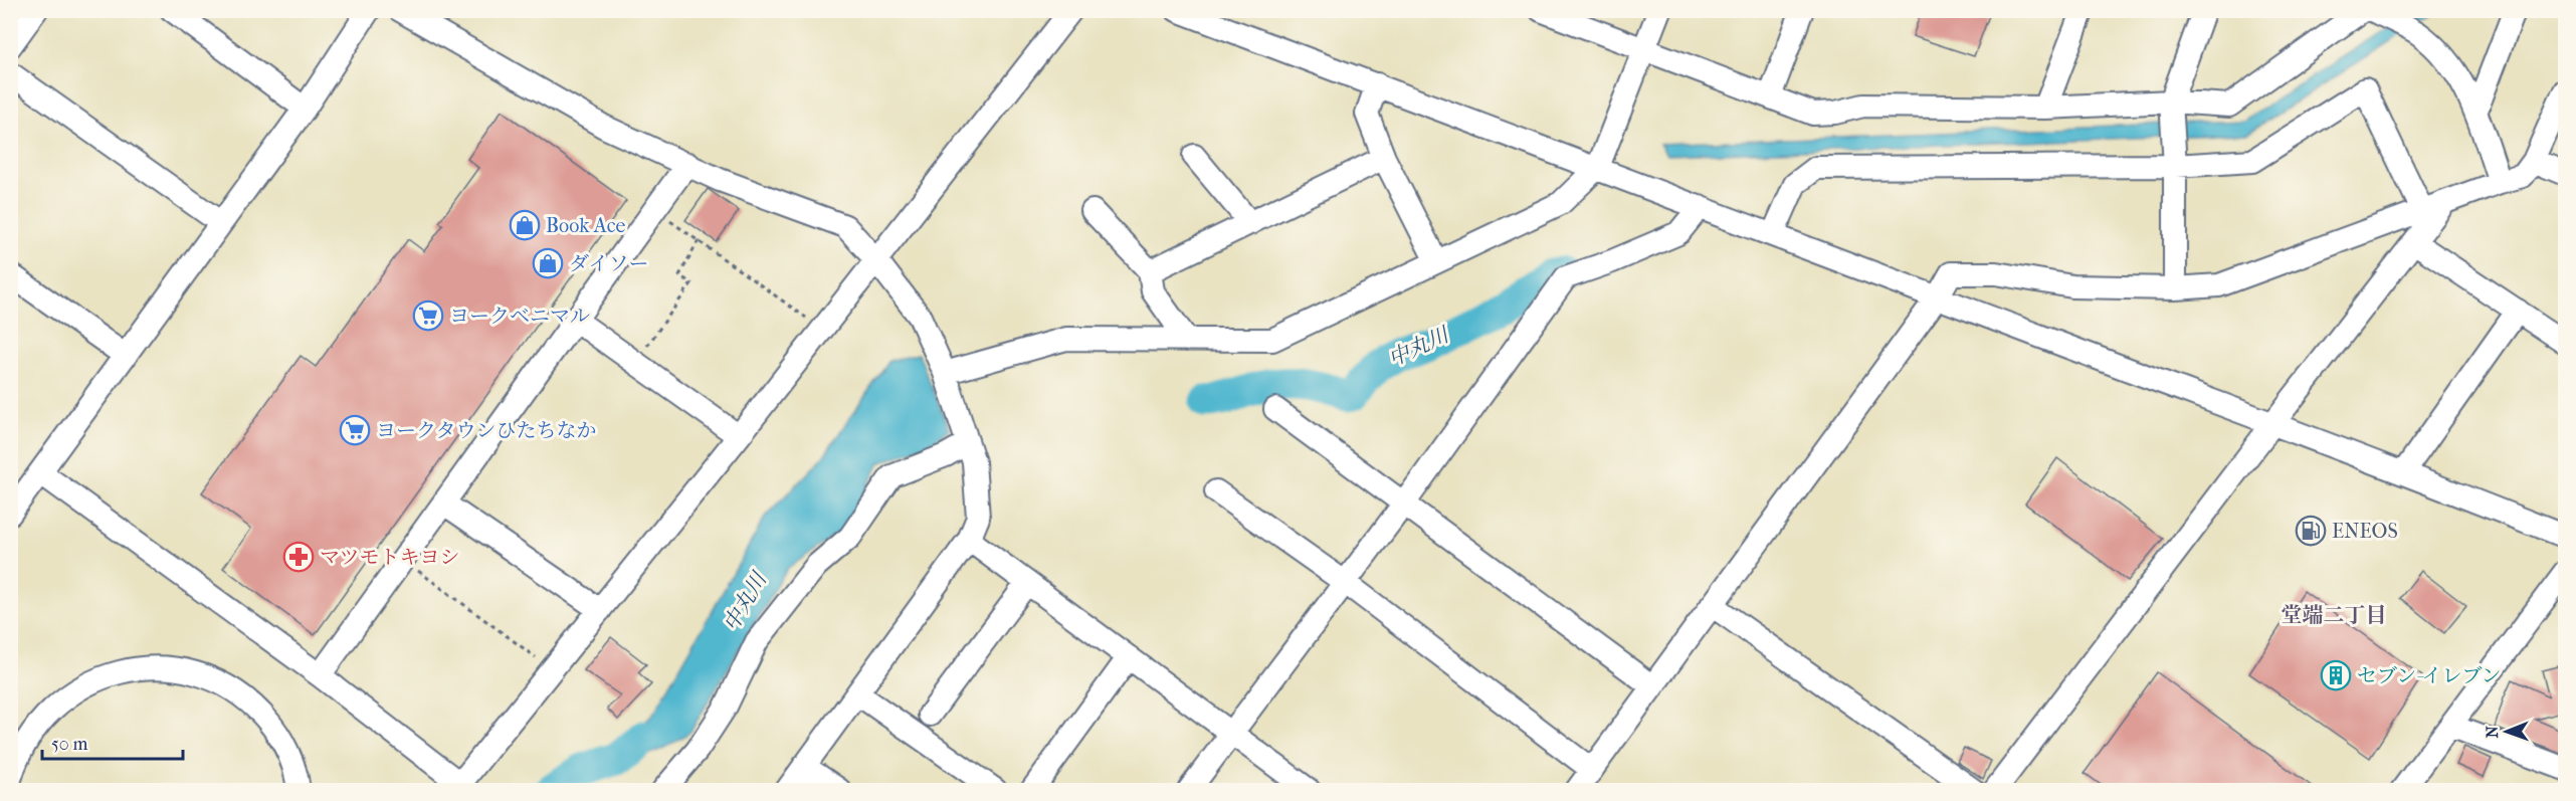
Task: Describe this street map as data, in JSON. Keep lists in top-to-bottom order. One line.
{"districts":["堂端二丁目"],"water":["中丸川"],"places":{"shop":["Book Ace","ダイソー"],"supermarket":["ヨークベニマル","ヨークタウンひたちなか"],"fuel station":["ENEOS"],"pharmacy":["マツモトキヨシ"],"building":["セブン-イレブン"]},"scale_bar":"50 m","north":"left"}
